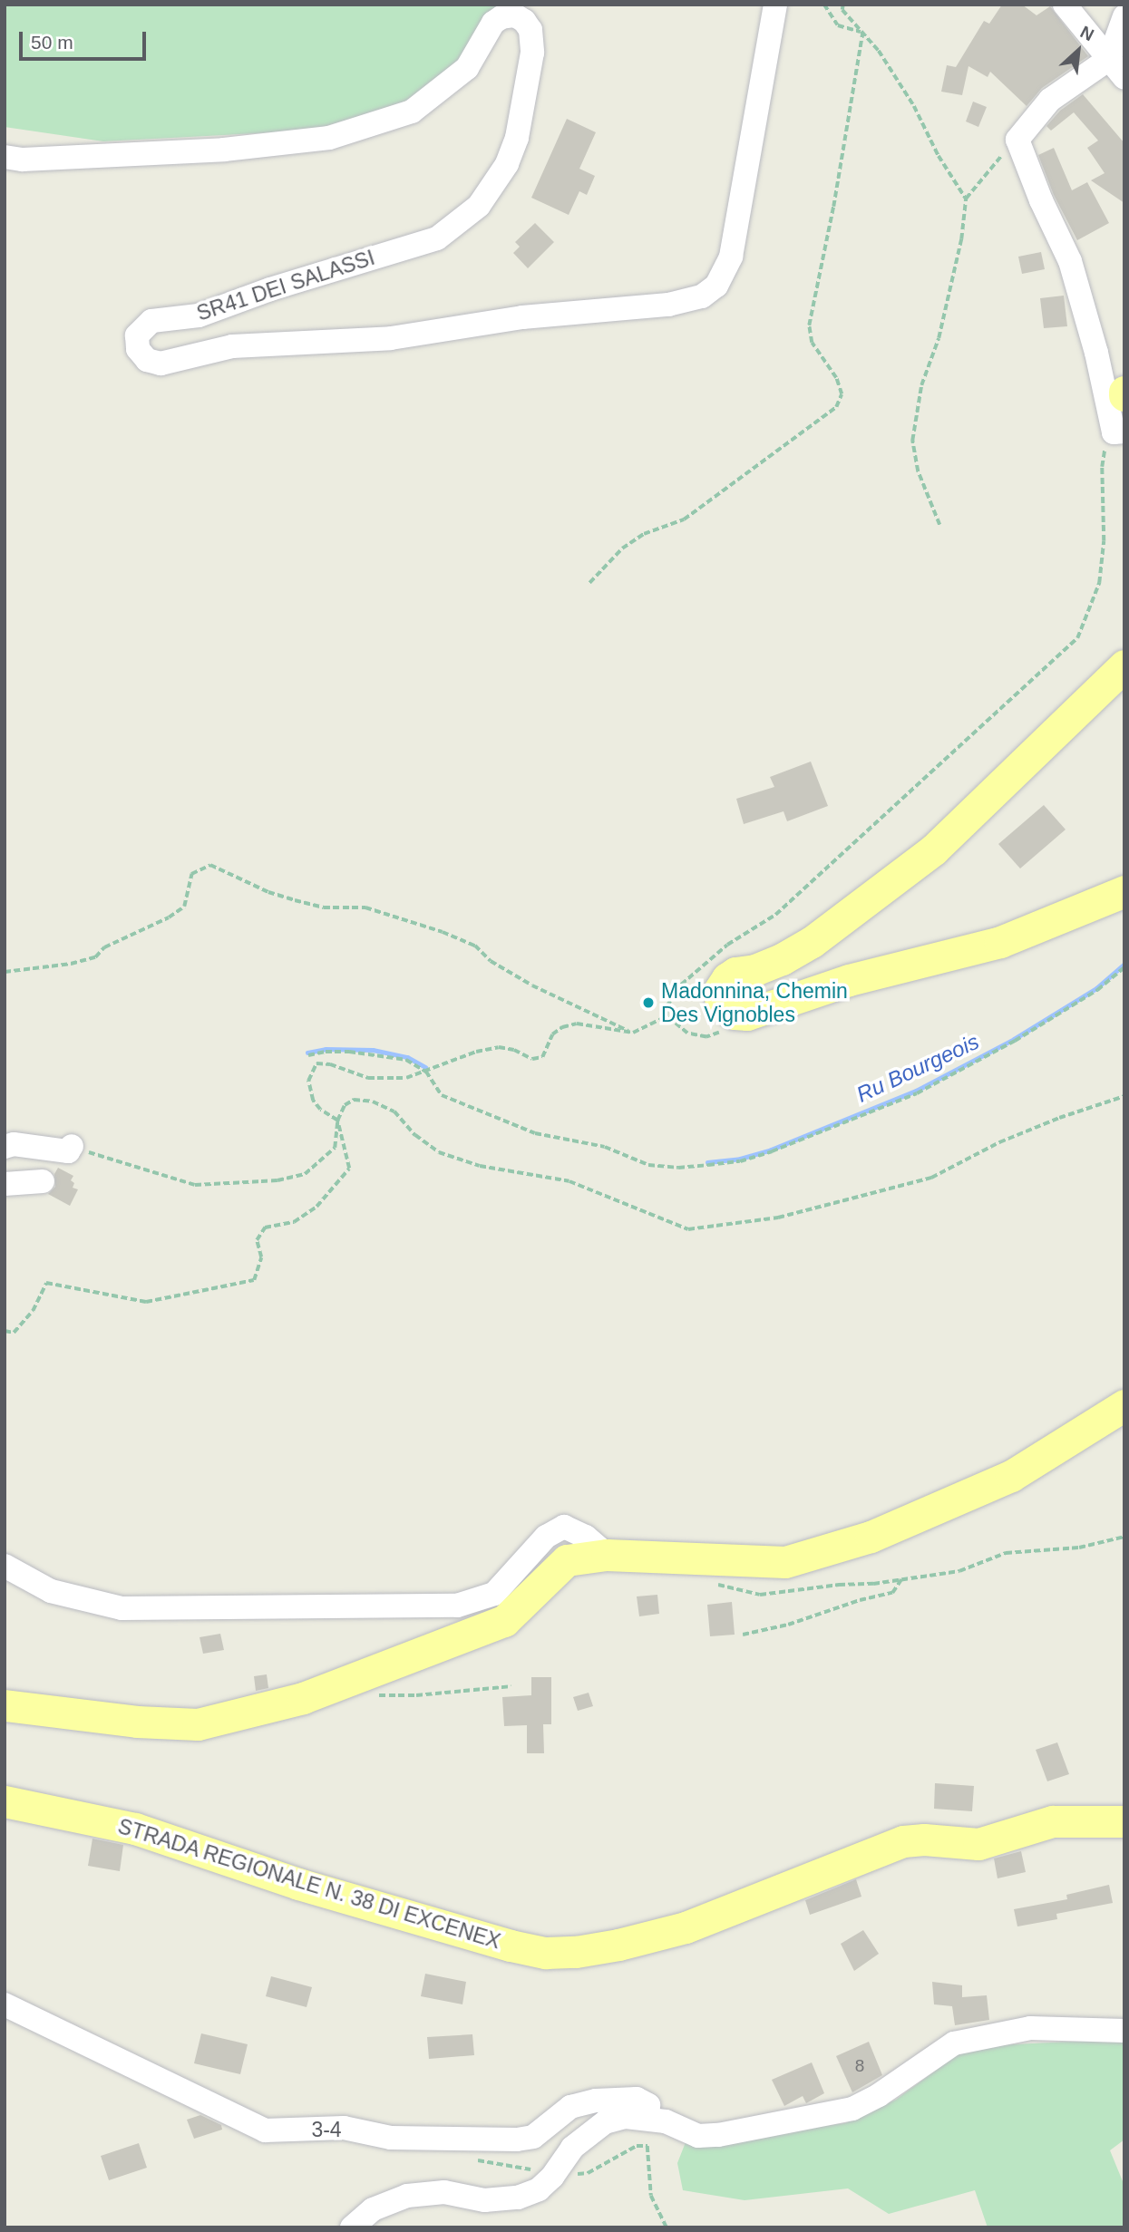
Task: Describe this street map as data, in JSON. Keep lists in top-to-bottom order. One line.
{"streets":{"main road":["STRADA REGIONALE N. 38 DI EXCENEX"],"street":["SR41 DEI SALASSI","3-4"]},"water":["Ru Bourgeois"],"places":["Madonnina, Chemin Des Vignobles"],"house_numbers":["8"],"scale_bar":"50 m","north":"top right"}
